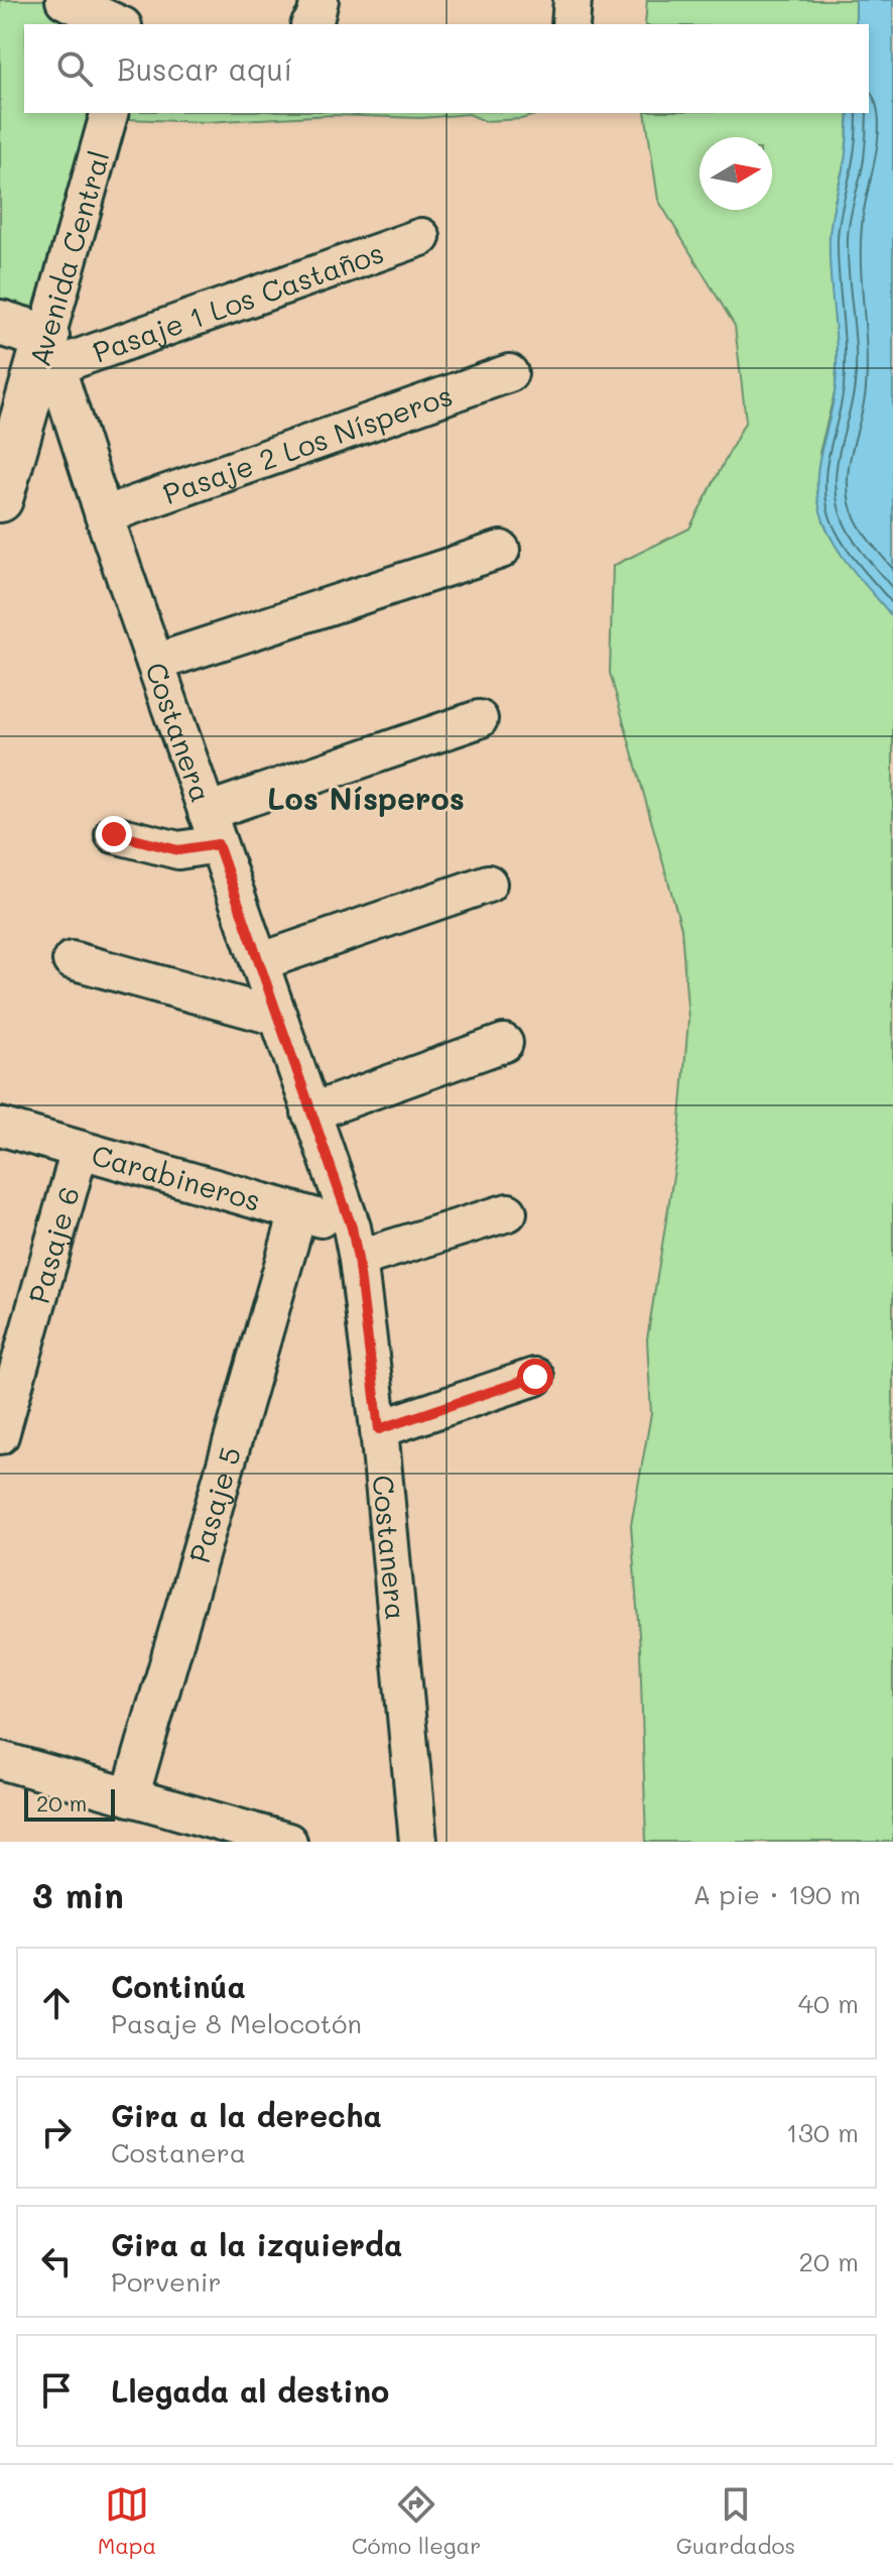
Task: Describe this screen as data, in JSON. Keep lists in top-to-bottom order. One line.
{"streets":{"street":["Avenida Central","Pasaje 1 Los Castaños","Pasaje 2 Los Nísperos","Costanera","Carabineros","Pasaje 6","Pasaje 5"]},"crossings":[["Avenida Central","Pasaje 1 Los Castaños"],["Avenida Central","Costanera"],["Pasaje 1 Los Castaños","Costanera"],["Pasaje 2 Los Nísperos","Costanera"],["Costanera","Carabineros"],["Carabineros","Pasaje 6"],["Carabineros","Pasaje 5"]],"districts":["Los Nísperos"],"scale_bar":"20 m","north":"right","page":{"search":"Buscar aquí","scale":"20 m","heading":["3 min","A pie · 190 m"],"list":[["Continúa","Pasaje 8 Melocotón","40 m"],["Gira a la derecha","Costanera","130 m"],["Gira a la izquierda","Porvenir","20 m"],"Llegada al destino"],"nav":["Mapa","Cómo llegar","Guardados"]}}
